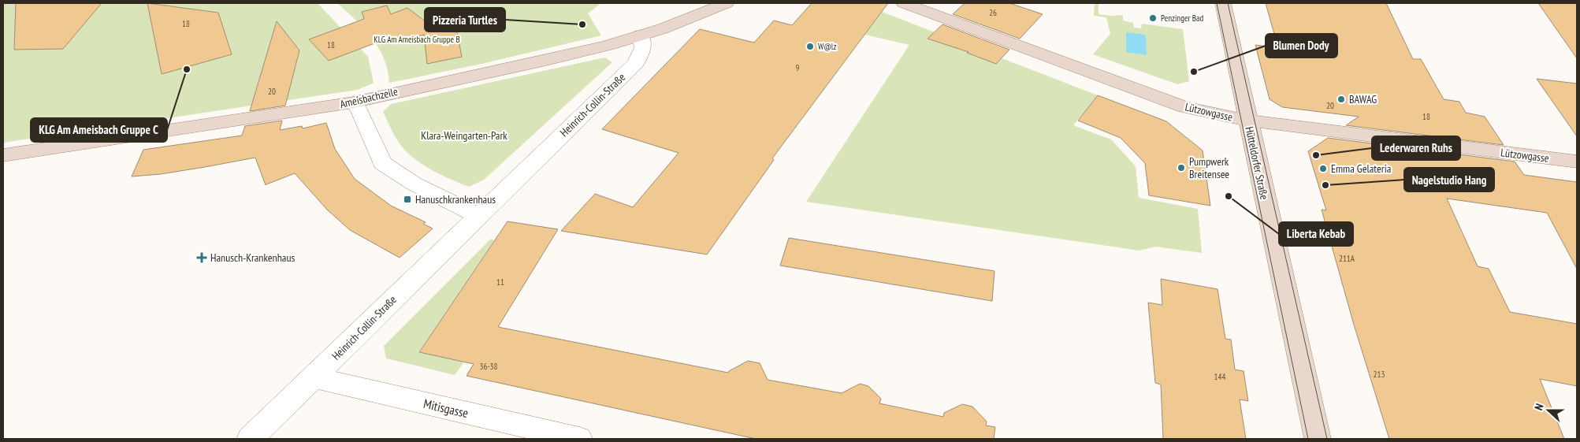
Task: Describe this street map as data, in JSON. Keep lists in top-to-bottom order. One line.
{"streets":{"street":["Ameisbachzeile","Heinrich-Collin-Straße","Lützowgasse","Hütteldorfer Straße","Mitisgasse"]},"crossings":[["Ameisbachzeile","Heinrich-Collin-Straße"],["Heinrich-Collin-Straße","Mitisgasse"],["Lützowgasse","Hütteldorfer Straße"]],"parks":["KLG Am Ameisbach Gruppe B","Klara-Weingarten-Park"],"places":{"other":["Penzinger Bad","Pizzeria Turtles","W@lz","KLG Am Ameisbach Gruppe C","Blumen Dody","BAWAG","Lederwaren Ruhs","Pumpwerk Breitensee","Emma Gelateria","Nagelstudio Hang","Liberta Kebab"],"transit":["Hanuschkrankenhaus"],"health":["Hanusch-Krankenhaus"]},"house_numbers":["26","18","18","9","20","20","18","211A","11","36-38","213","144"],"north":"left"}
